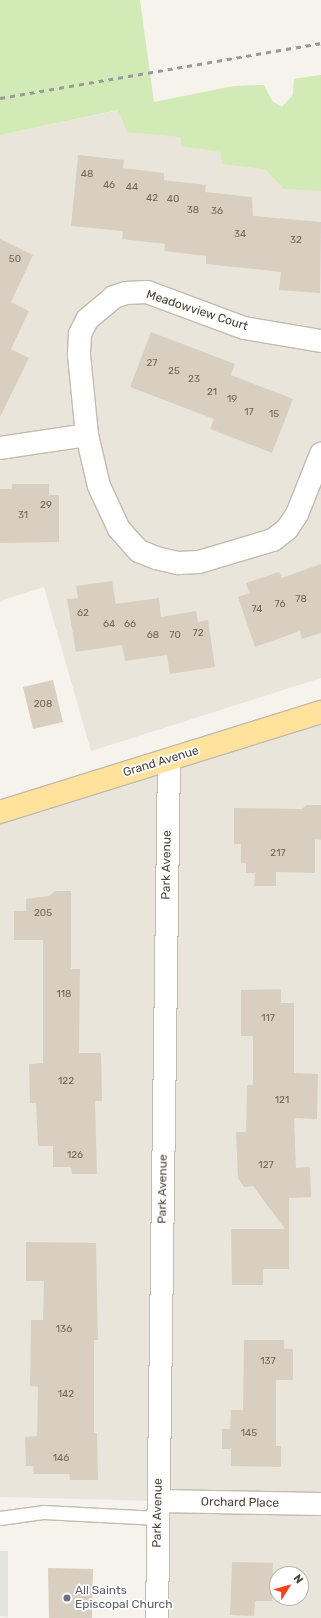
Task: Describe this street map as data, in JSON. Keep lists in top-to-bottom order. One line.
{"streets":{"main road":["Grand Avenue"],"street":["Meadowview Court","Park Avenue","Orchard Place"]},"crossings":[["Grand Avenue","Park Avenue"],["Park Avenue","Orchard Place"]],"places":["All Saints Episcopal Church"],"house_numbers":["48","46","44","42","40","38","36","34","32","50","27","25","23","21","19","17","15","29","31","78","76","74","62","64","66","72","68","70","208","217","205","118","117","122","121","126","127","136","137","142","145","146"],"north":"top right"}
